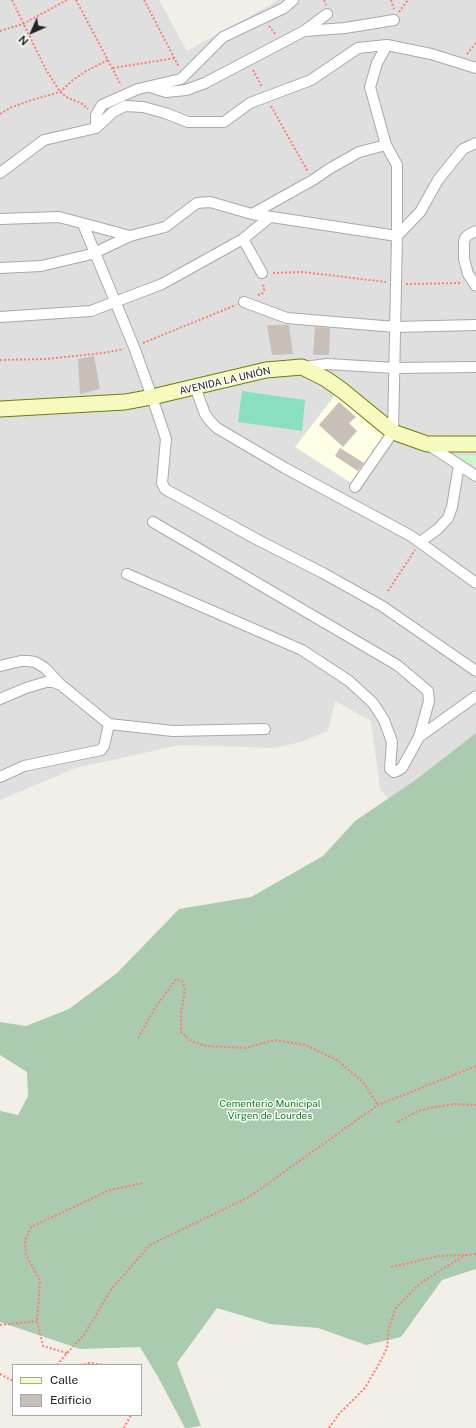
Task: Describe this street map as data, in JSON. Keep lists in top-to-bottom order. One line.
{"streets":{"main road":["AVENIDA LA UNIÓN"]},"parks":["Cementerio Municipal Virgen de Lourdes"],"legend":["Calle","Edificio"],"north":"bottom left"}
